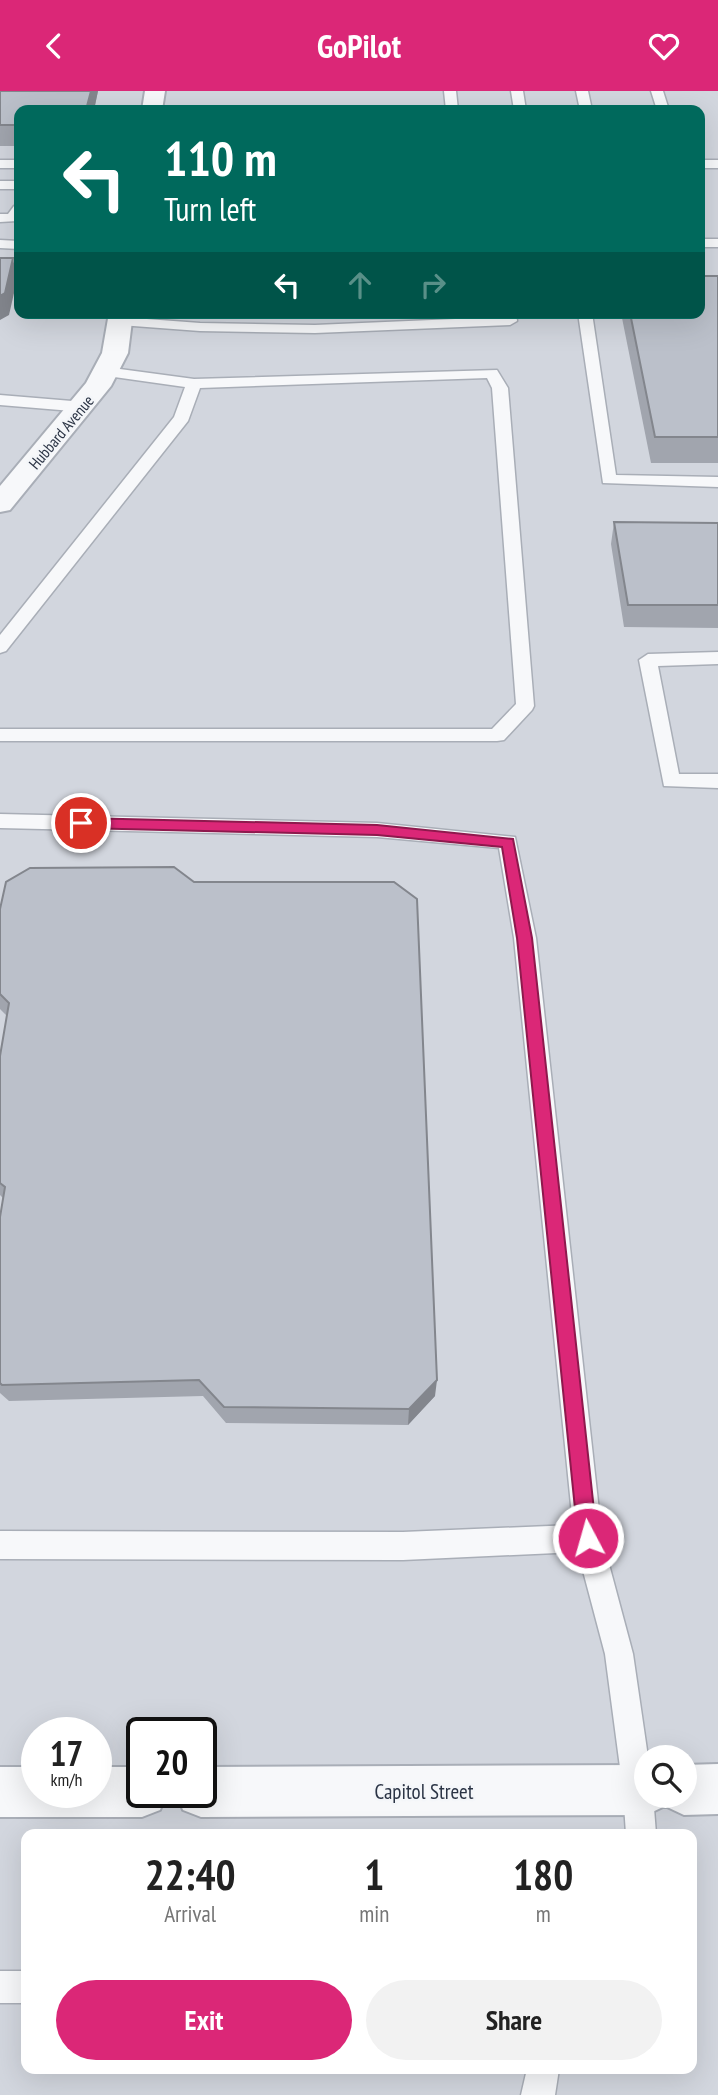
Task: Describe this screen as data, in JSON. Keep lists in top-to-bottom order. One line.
{"streets":{"street":["Hubbard Avenue","Capitol Street"]},"page":{"header":"GoPilot","turn":["110 m","Turn left"],"speed":"17 km/h","limit":"20","eta":["22:40","Arrival","1","min","180","m"],"buttons":["Exit","Share"]}}
